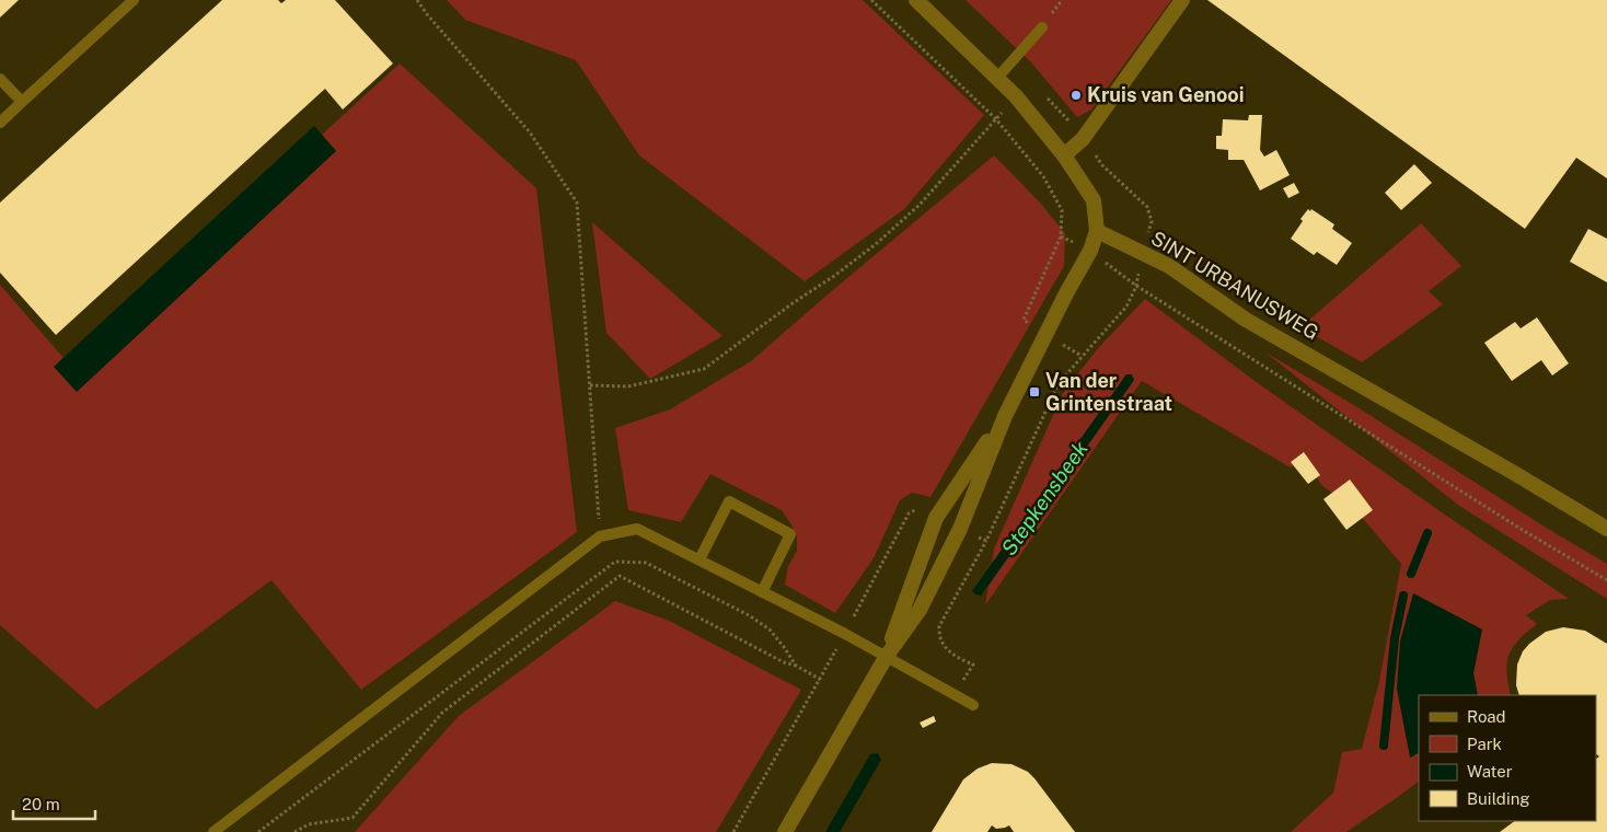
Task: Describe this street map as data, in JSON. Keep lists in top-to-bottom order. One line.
{"streets":{"street":["SINT URBANUSWEG"]},"water":["Stepkensbeek"],"places":{"other":["Kruis van Genooi"],"transit":["Van der Grintenstraat"]},"legend":["Road","Park","Water","Building"],"scale_bar":"20 m"}
